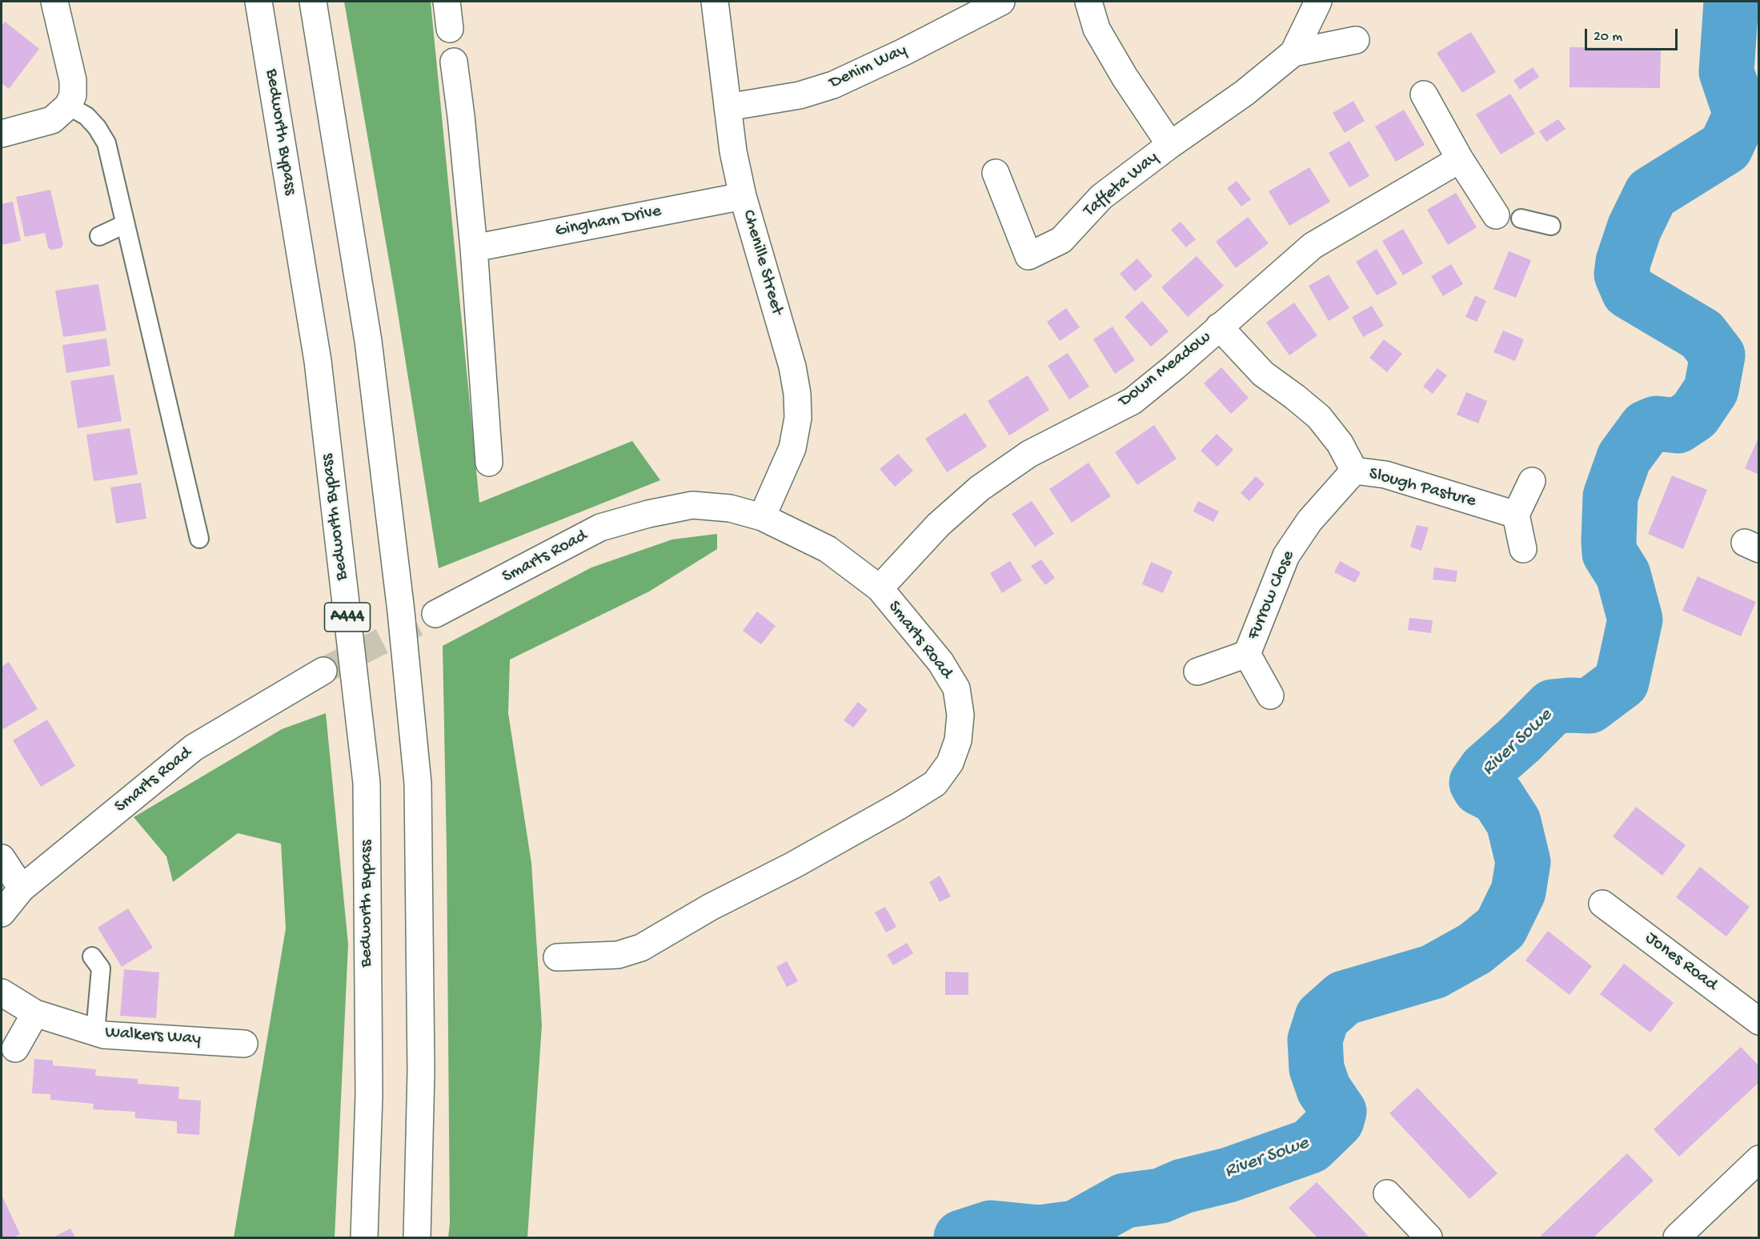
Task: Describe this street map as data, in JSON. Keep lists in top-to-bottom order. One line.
{"streets":{"main road":["Denim Way","Bedworth Bypass","Taffeta Way","Gingham Drive","Chenille Street","Down Meadow","Slough Pasture","Smarts Road","Furrow Close","A444","Jones Road","Walkers Way"]},"crossings":[["Denim Way","Chenille Street"],["Gingham Drive","Chenille Street"],["Chenille Street","Smarts Road"],["Down Meadow","Slough Pasture"],["Down Meadow","Smarts Road"],["Slough Pasture","Furrow Close"]],"water":["River Sowe"],"scale_bar":"20 m"}
